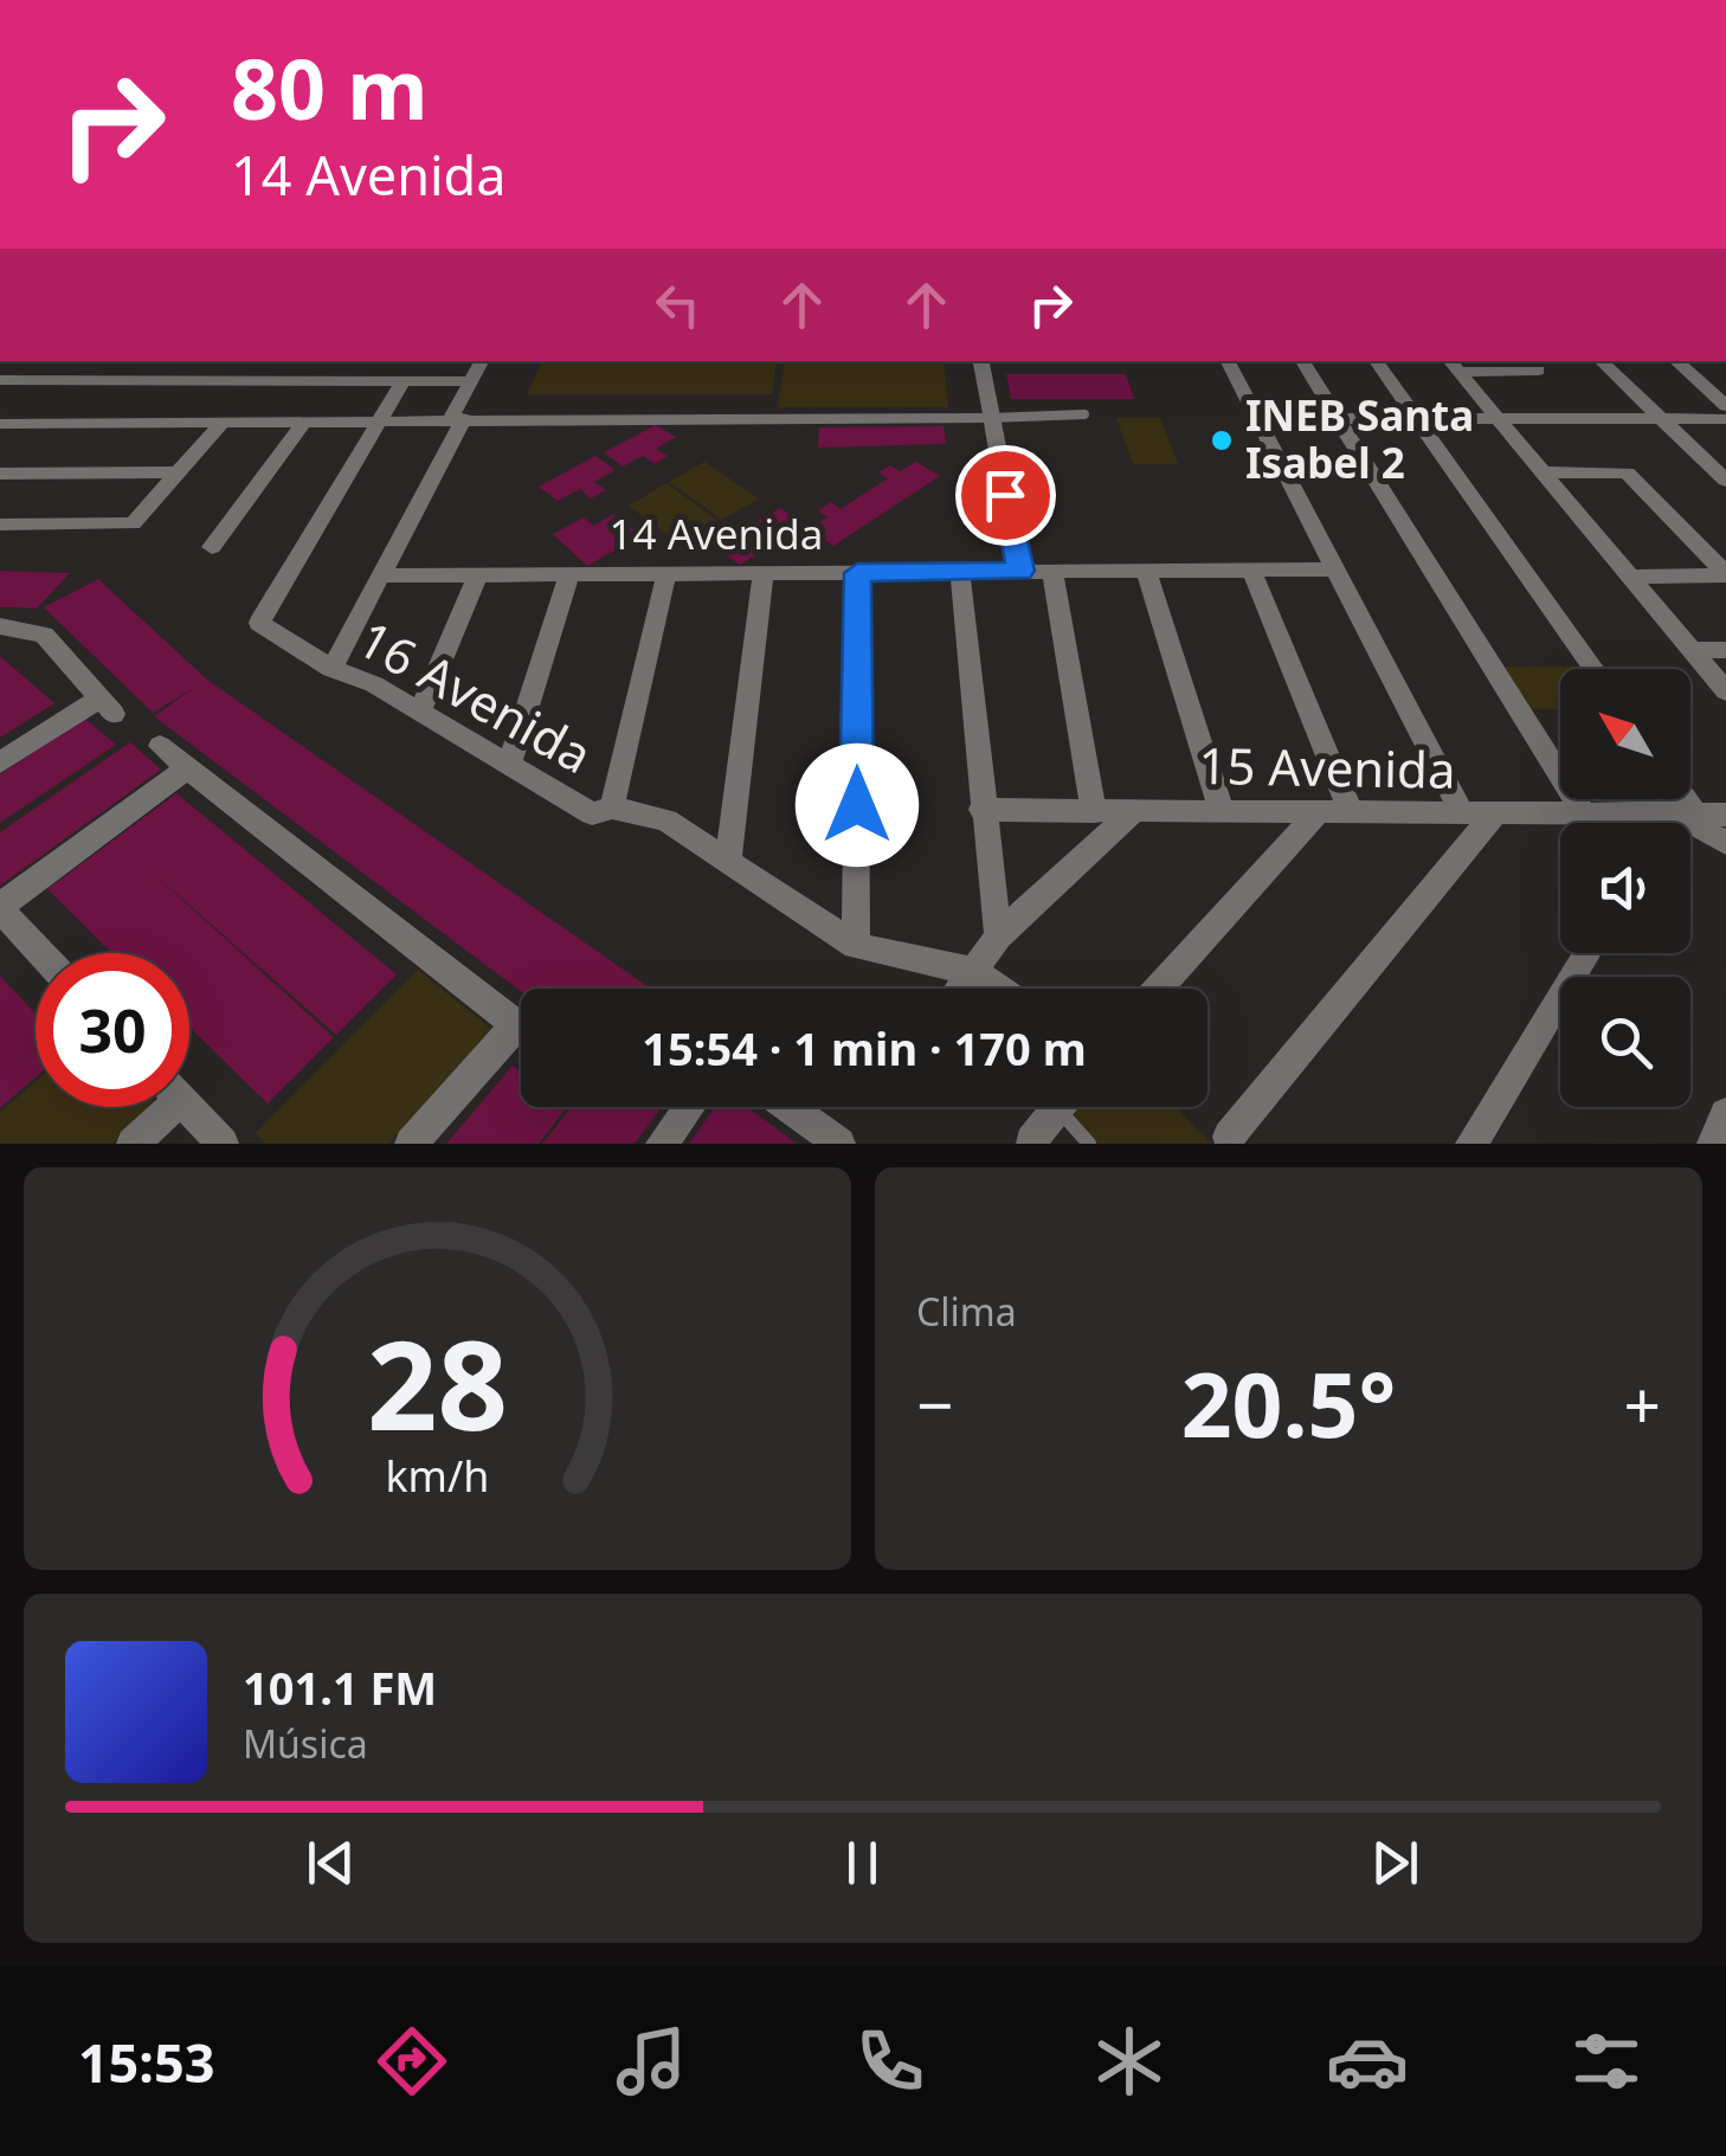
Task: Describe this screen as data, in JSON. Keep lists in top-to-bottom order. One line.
{"streets":{"street":["14 Avenida","16 Avenida","15 Avenida"]},"places":["INEB Santa Isabel 2"],"north":"top left","page":{"turn":["80 m","14 Avenida"],"limit":"30","trip":"15:54 · 1 min · 170 m","tile":"Clima","heat":["−","20.5°","+"],"song":["101.1 FM","Música"],"tabs":"15:53","gauge":["28","km/h"]}}
